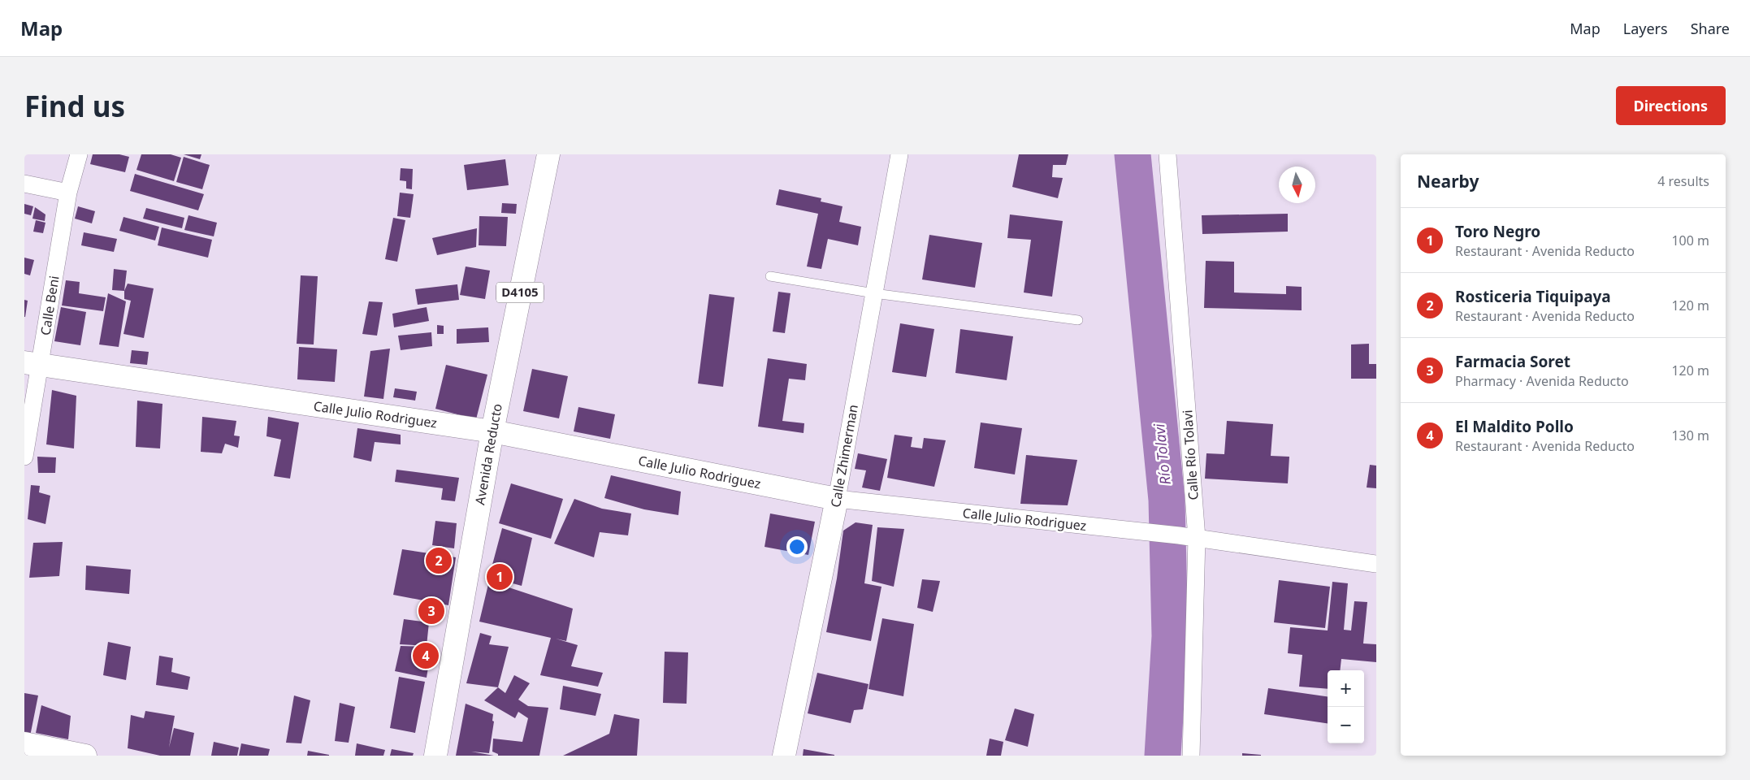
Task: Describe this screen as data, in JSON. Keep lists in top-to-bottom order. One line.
{"streets":{"main road":["D4105","Calle Julio Rodriguez","Avenida Reducto","Calle Zhimerman"],"street":["Calle Beni","Calle Río Tolavi"]},"crossings":[["Calle Beni","Calle Julio Rodriguez"],["Calle Julio Rodriguez","Avenida Reducto"],["Calle Julio Rodriguez","Calle Río Tolavi"],["Calle Julio Rodriguez","Calle Zhimerman"]],"water":["Río Tolavi"],"north":"bottom","page":{"header":"Map","nav":["Map","Layers","Share"],"buttons":"Directions","title":"Find us","heading":["Nearby","4 results"],"list":[{"mark":"1","name":"Toro Negro","note":"Restaurant · Avenida Reducto","value":"100 m"},{"mark":"2","name":"Rosticeria Tiquipaya","note":"Restaurant · Avenida Reducto","value":"120 m"},{"mark":"3","name":"Farmacia Soret","note":"Pharmacy · Avenida Reducto","value":"120 m"},{"mark":"4","name":"El Maldito Pollo","note":"Restaurant · Avenida Reducto","value":"130 m"}],"pins":["2","1","3","4"],"map_buttons":["+","−"]}}
